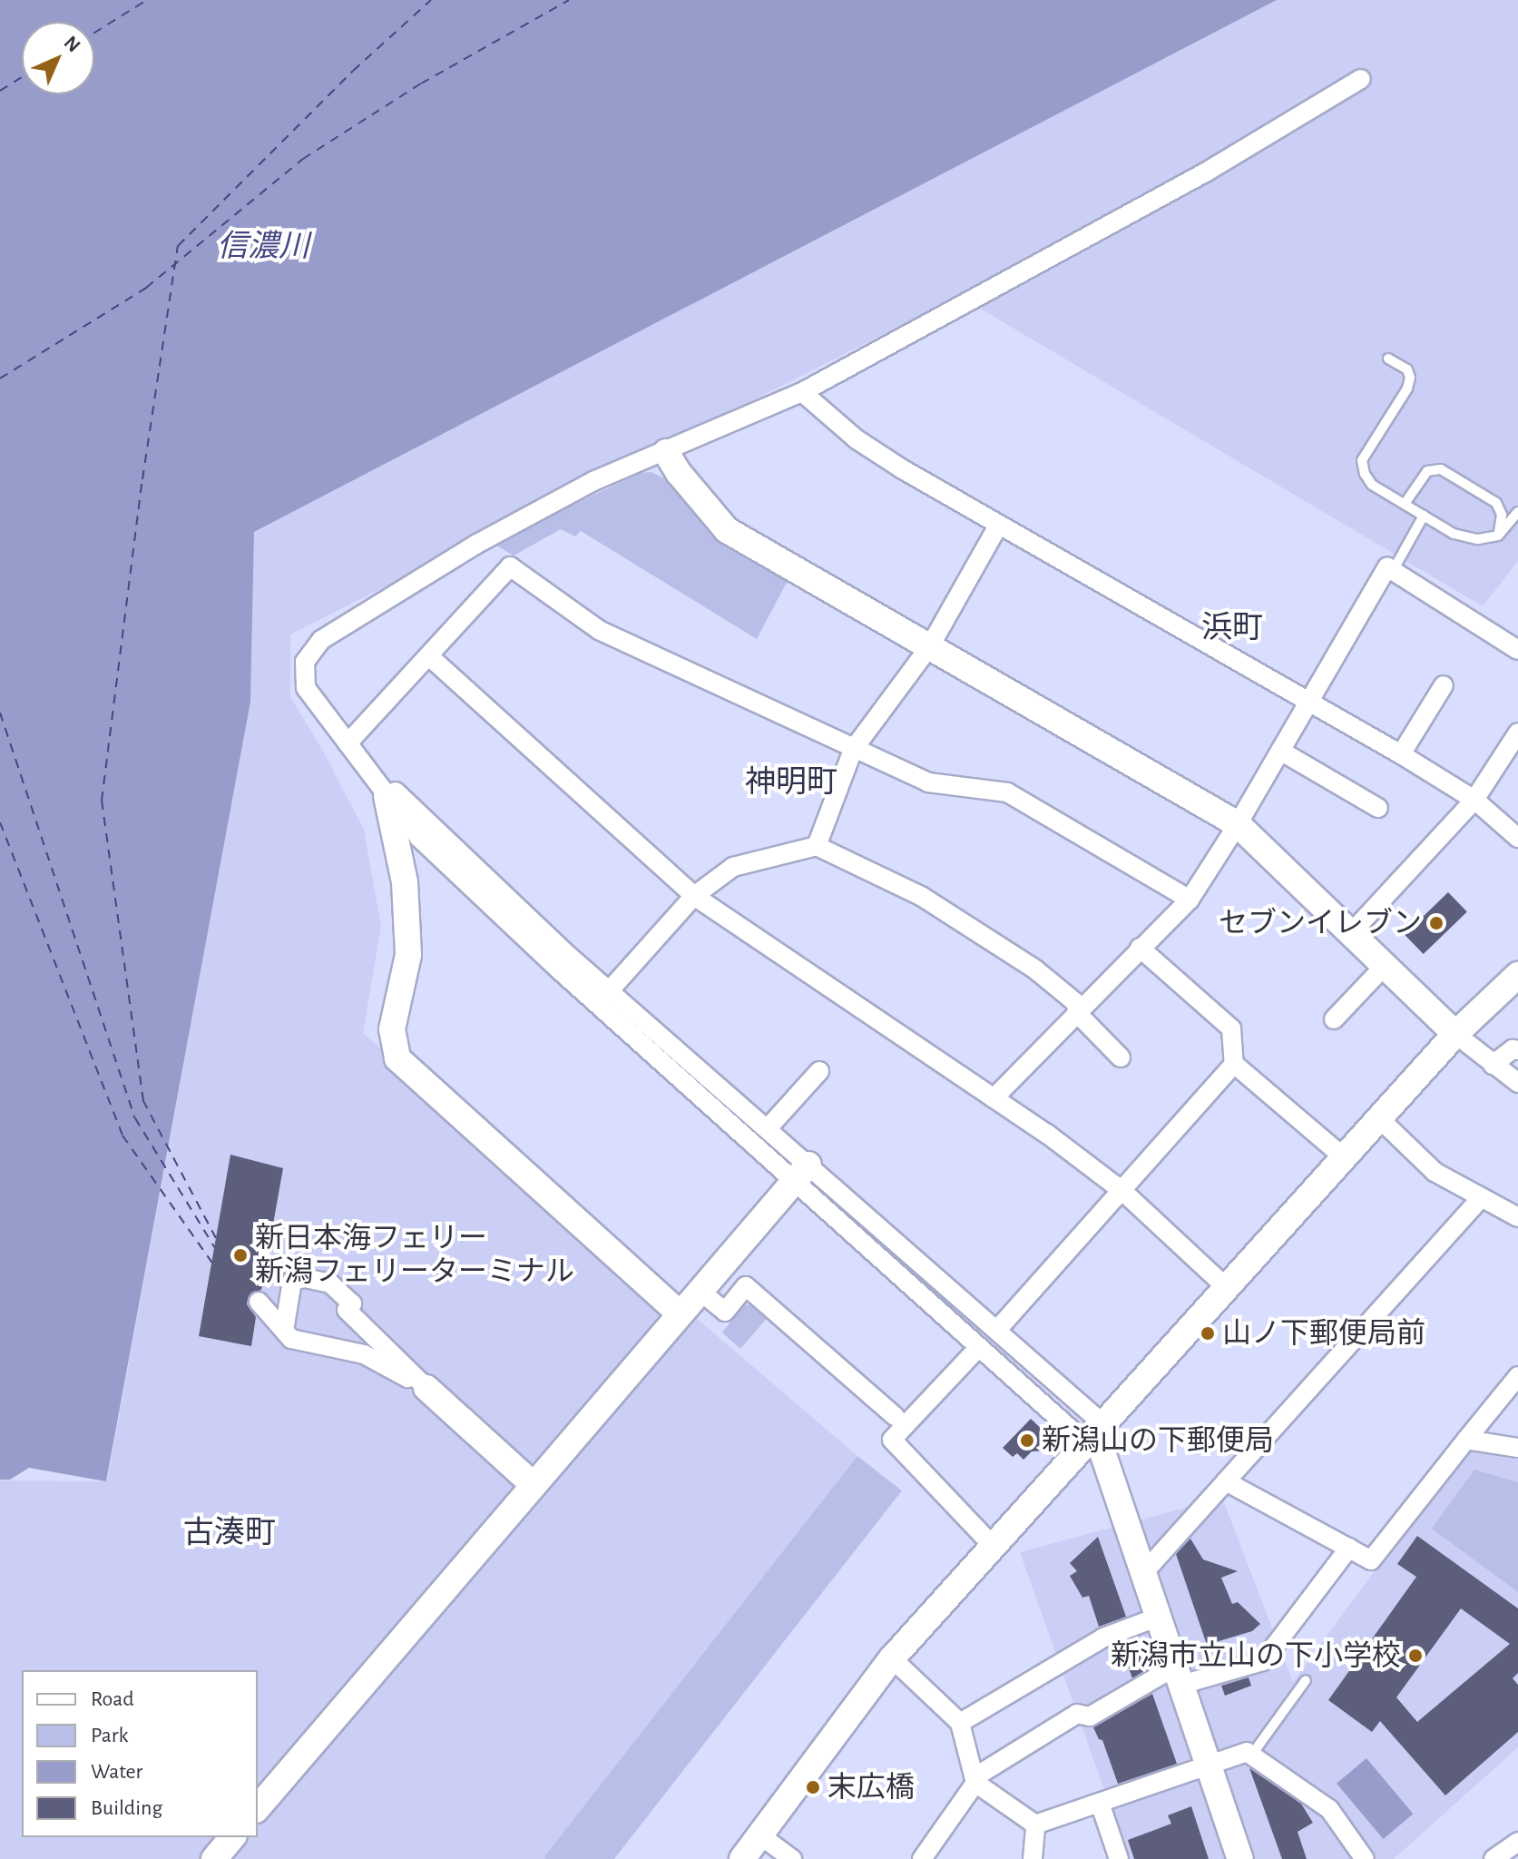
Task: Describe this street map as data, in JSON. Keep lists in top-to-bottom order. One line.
{"districts":["浜町","神明町","古湊町"],"water":["信濃川"],"places":["セブンイレブン","新日本海フェリー 新潟フェリーターミナル","山ノ下郵便局前","新潟山の下郵便局","新潟市立山の下小学校","末広橋"],"legend":["Road","Park","Water","Building"],"north":"top right"}
